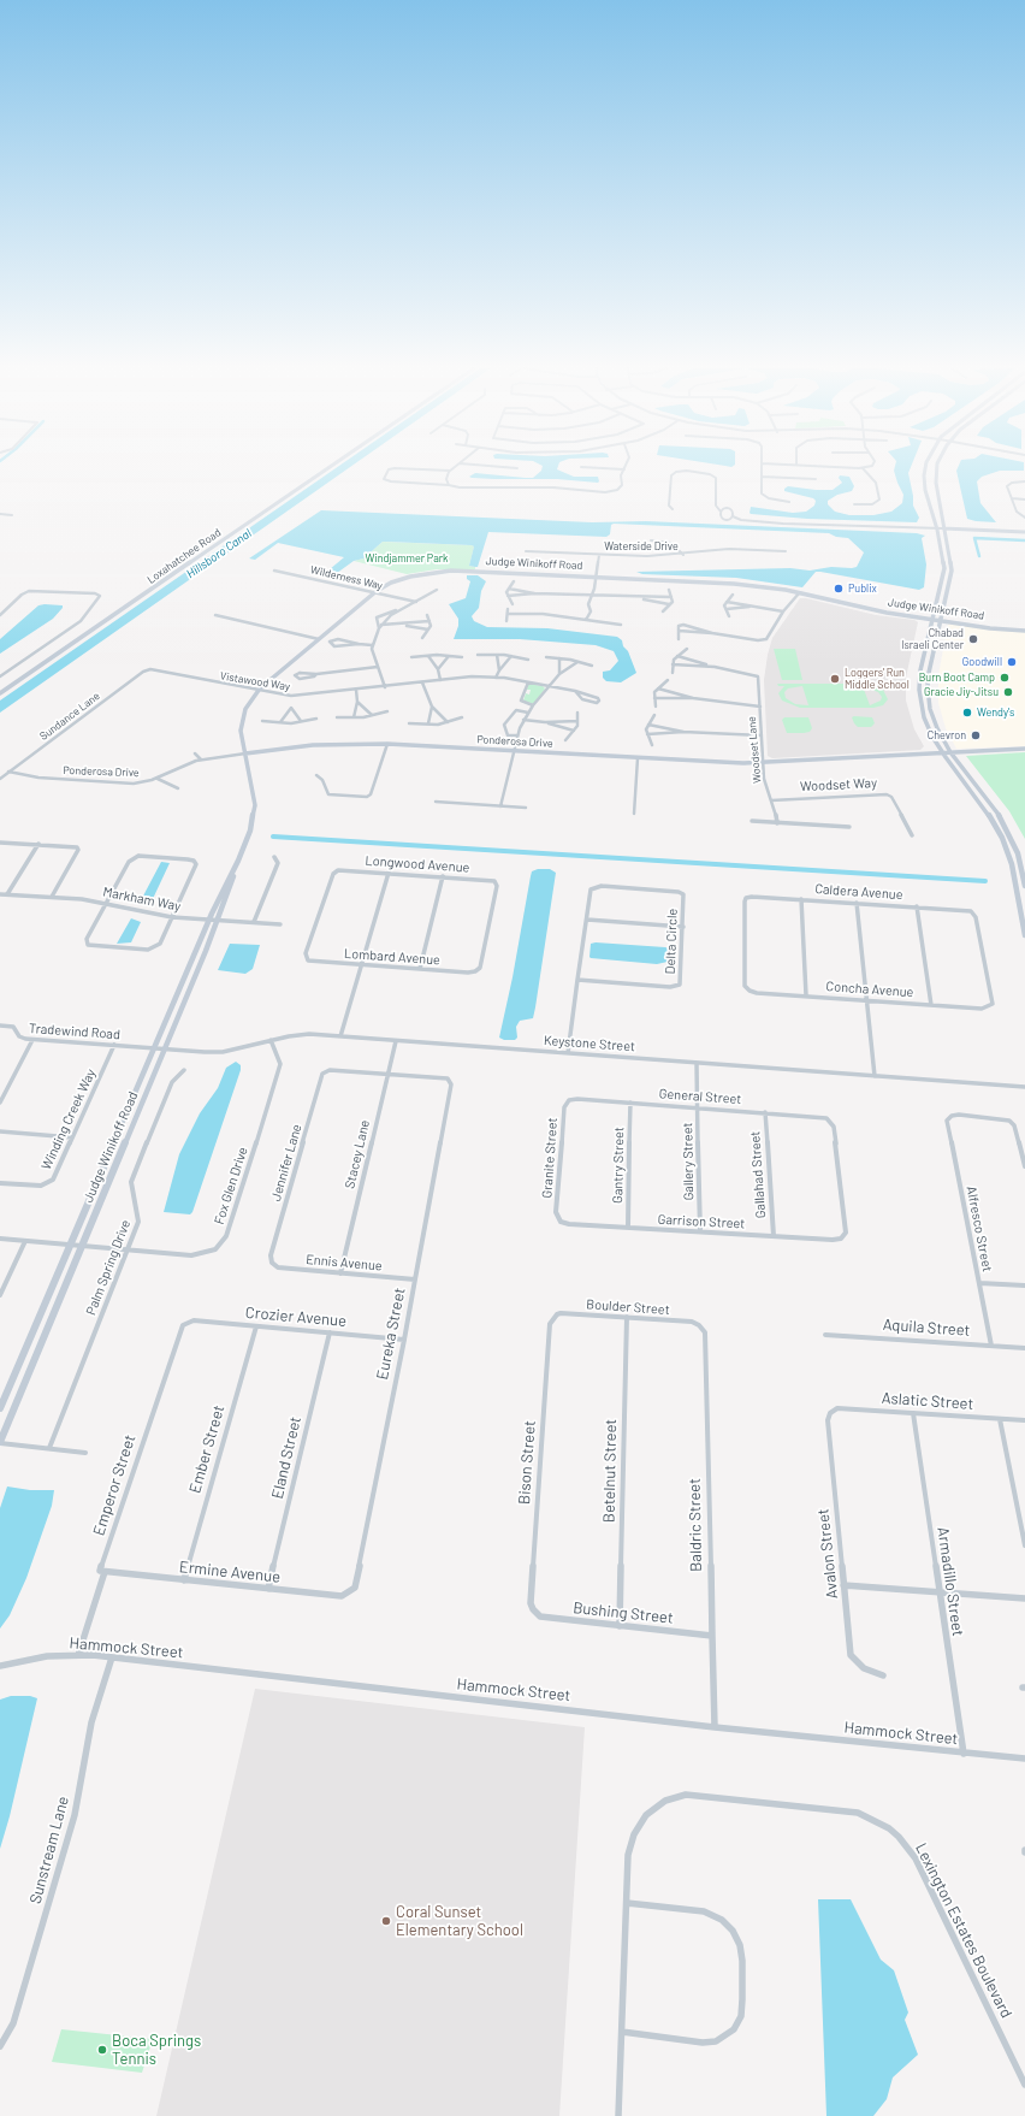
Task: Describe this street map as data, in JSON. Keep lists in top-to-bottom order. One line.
{"streets":{"street":["Waterside Drive","Loxahatchee Road","Judge Winikoff Road","Wilderness Way","Vistawood Way","Sundance Lane","Ponderosa Drive","Woodset Lane","Woodset Way","Longwood Avenue","Caldera Avenue","Markham Way","Delta Circle","Lombard Avenue","Concha Avenue","Tradewind Road","Keystone Street","General Street","Winding Creek Way","Stacey Lane","Granite Street","Gallery Street","Jennifer Lane","Gantry Street","Gallahad Street","Fox Glen Drive","Garrison Street","Alfresco Street","Ennis Avenue","Palm Spring Drive","Boulder Street","Crozier Avenue","Aquila Street","Eureka Street","Aslatic Street","Ember Street","Eland Street","Bison Street","Betelnut Street","Emperor Street","Baldric Street","Avalon Street","Ermine Avenue","Armadillo Street","Bushing Street","Hammock Street","Sunstream Lane","Lexington Estates Boulevard"]},"crossings":[["Judge Winikoff Road","Wilderness Way"],["Judge Winikoff Road","Vistawood Way"],["Judge Winikoff Road","Ponderosa Drive"],["Judge Winikoff Road","Markham Way"],["Judge Winikoff Road","Tradewind Road"],["Judge Winikoff Road","Keystone Street"],["Judge Winikoff Road","Fox Glen Drive"],["Vistawood Way","Sundance Lane"],["Sundance Lane","Ponderosa Drive"],["Ponderosa Drive","Woodset Lane"],["Woodset Lane","Woodset Way"],["Longwood Avenue","Lombard Avenue"],["Caldera Avenue","Concha Avenue"],["Delta Circle","Keystone Street"],["Tradewind Road","Keystone Street"],["Tradewind Road","Winding Creek Way"],["Keystone Street","Stacey Lane"],["Keystone Street","Gallery Street"],["Keystone Street","Fox Glen Drive"],["General Street","Granite Street"],["General Street","Gallery Street"],["General Street","Gantry Street"],["General Street","Gallahad Street"],["General Street","Garrison Street"],["Stacey Lane","Jennifer Lane"],["Stacey Lane","Ennis Avenue"],["Stacey Lane","Eureka Street"],["Granite Street","Garrison Street"],["Gallery Street","Garrison Street"],["Jennifer Lane","Ennis Avenue"],["Jennifer Lane","Eureka Street"],["Gantry Street","Garrison Street"],["Gallahad Street","Garrison Street"],["Fox Glen Drive","Palm Spring Drive"],["Alfresco Street","Aquila Street"],["Ennis Avenue","Eureka Street"],["Boulder Street","Bison Street"],["Boulder Street","Betelnut Street"],["Boulder Street","Baldric Street"],["Crozier Avenue","Eureka Street"],["Crozier Avenue","Ember Street"],["Crozier Avenue","Eland Street"],["Crozier Avenue","Emperor Street"],["Eureka Street","Ermine Avenue"],["Aslatic Street","Avalon Street"],["Aslatic Street","Armadillo Street"],["Ember Street","Ermine Avenue"],["Eland Street","Ermine Avenue"],["Bison Street","Bushing Street"],["Betelnut Street","Bushing Street"],["Emperor Street","Ermine Avenue"],["Emperor Street","Hammock Street"],["Baldric Street","Bushing Street"],["Baldric Street","Hammock Street"],["Armadillo Street","Hammock Street"],["Hammock Street","Sunstream Lane"]],"water":["Hillsboro Canal"],"parks":["Windjammer Park"],"places":["Publix","Chabad Israeli Center","Goodwill","Burn Boot Camp","Loggers' Run Middle School","Gracie Jiy-Jitsu","Wendy's","Chevron","Coral Sunset Elementary School","Boca Springs Tennis"]}
